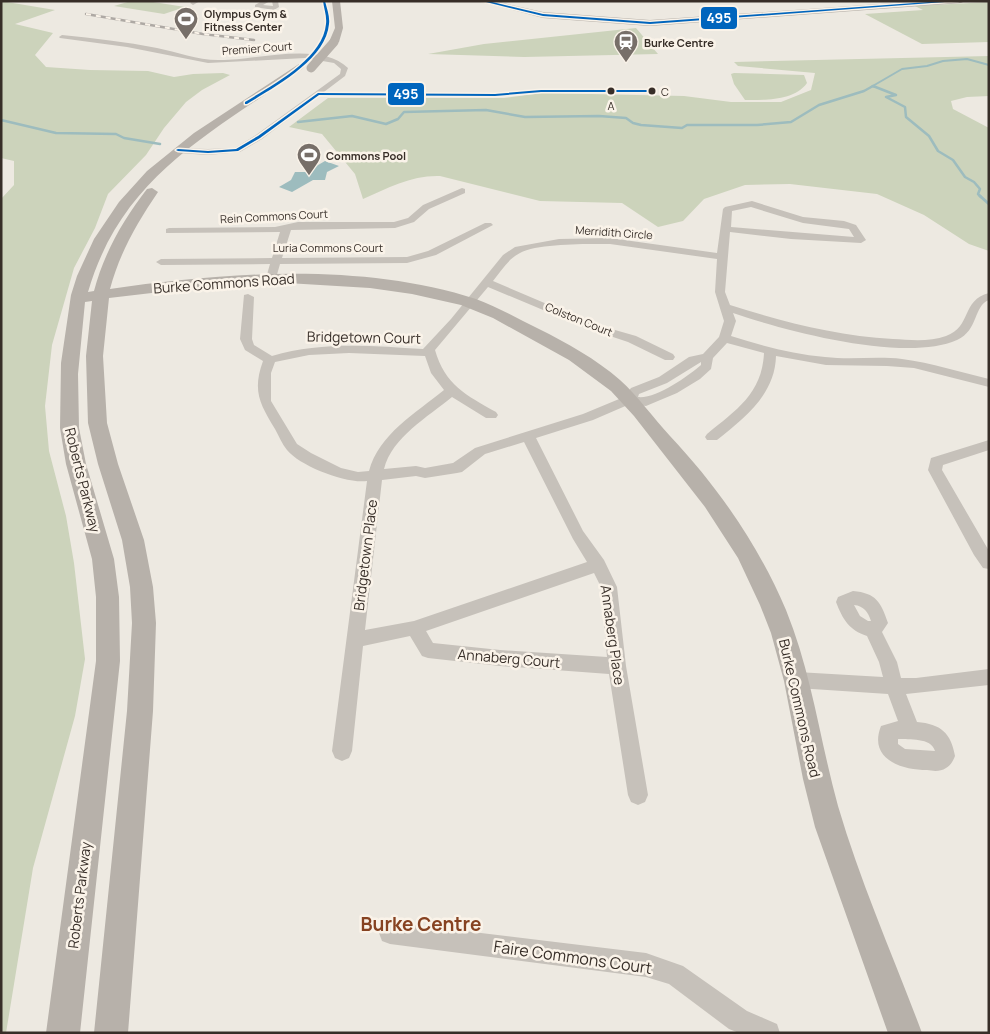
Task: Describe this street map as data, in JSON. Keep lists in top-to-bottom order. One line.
{"streets":{"main road":["Burke Commons Road","Roberts Parkway"],"street":["Premier Court","Rein Commons Court","Merridith Circle","Luria Commons Court","Colston Court","Bridgetown Court","Bridgetown Place","Annaberg Place","Annaberg Court","Faire Commons Court"]},"crossings":[["Premier Court","Roberts Parkway"],["Merridith Circle","Burke Commons Road"],["Merridith Circle","Colston Court"],["Luria Commons Court","Burke Commons Road"],["Burke Commons Road","Roberts Parkway"],["Annaberg Place","Annaberg Court"]],"districts":["Burke Centre"],"places":{"sports":["Olympus Gym & Fitness Center","Commons Pool"],"station":["Burke Centre"],"other":["A","C"]},"lines":["transit line 495"]}
